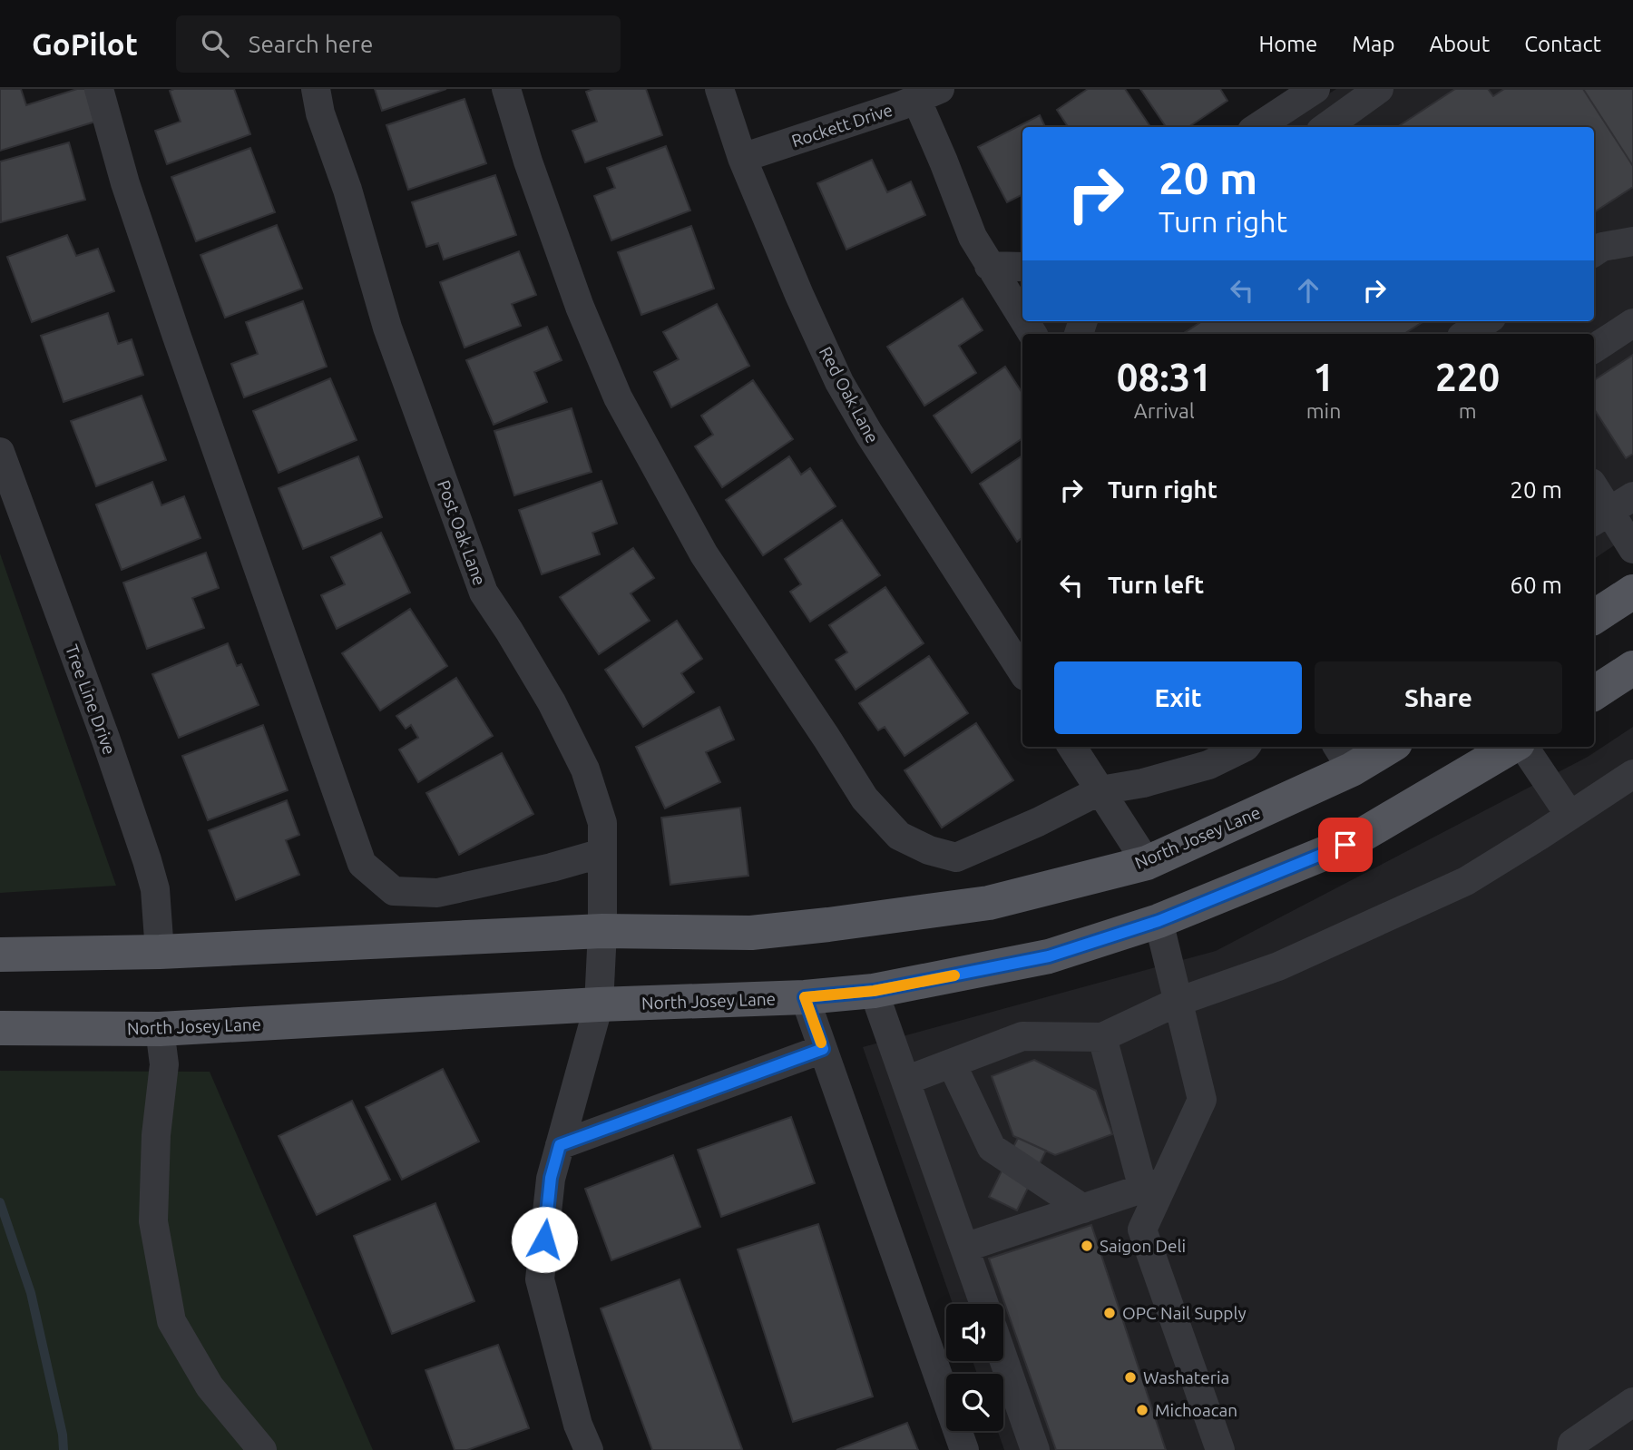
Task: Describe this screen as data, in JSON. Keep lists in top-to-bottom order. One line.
{"streets":{"main road":["North Josey Lane"],"street":["Rockett Drive","Red Oak Lane","Post Oak Lane","Tree Line Drive"]},"crossings":[["Rockett Drive","Red Oak Lane"],["Post Oak Lane","North Josey Lane"],["Tree Line Drive","North Josey Lane"]],"places":["Saigon Deli","OPC Nail Supply","Washateria","Michoacan"],"page":{"header":"GoPilot","search":"Search here","nav":["Home","Map","About","Contact"],"turn":["20 m","Turn right"],"eta":["08:31","Arrival","1","min","220","m"],"list":[{"name":"Turn right","value":"20 m"},{"name":"Turn left","value":"60 m"}],"buttons":["Exit","Share"]}}
